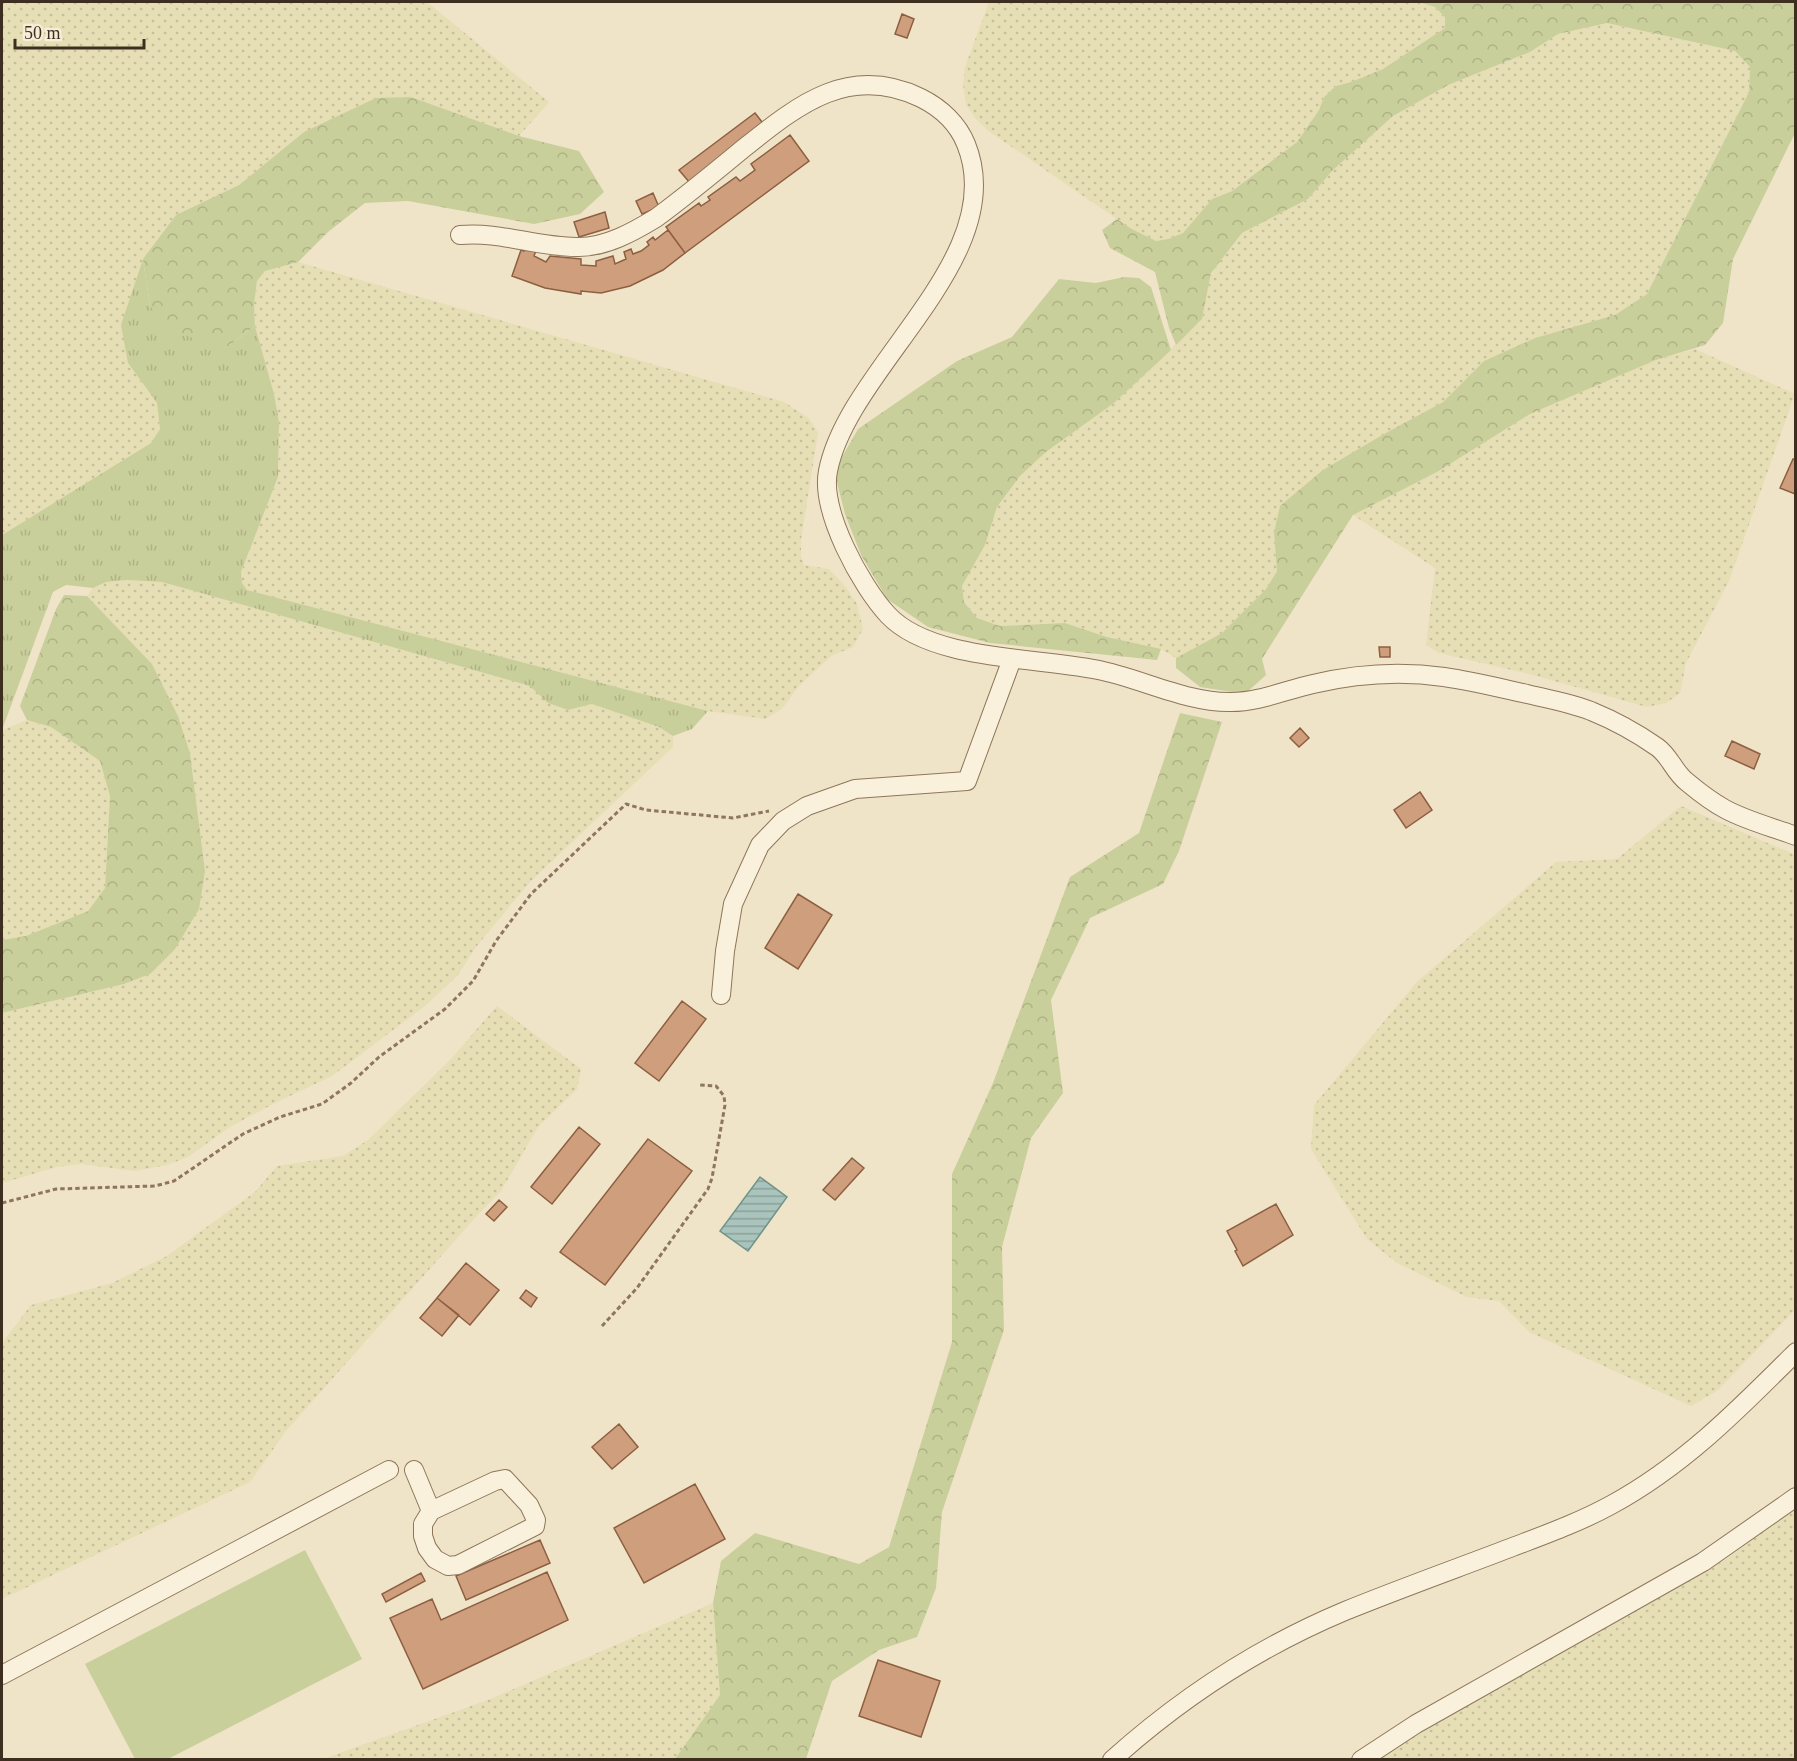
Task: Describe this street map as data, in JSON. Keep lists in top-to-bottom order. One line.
{"scale_bar":"50 m"}
